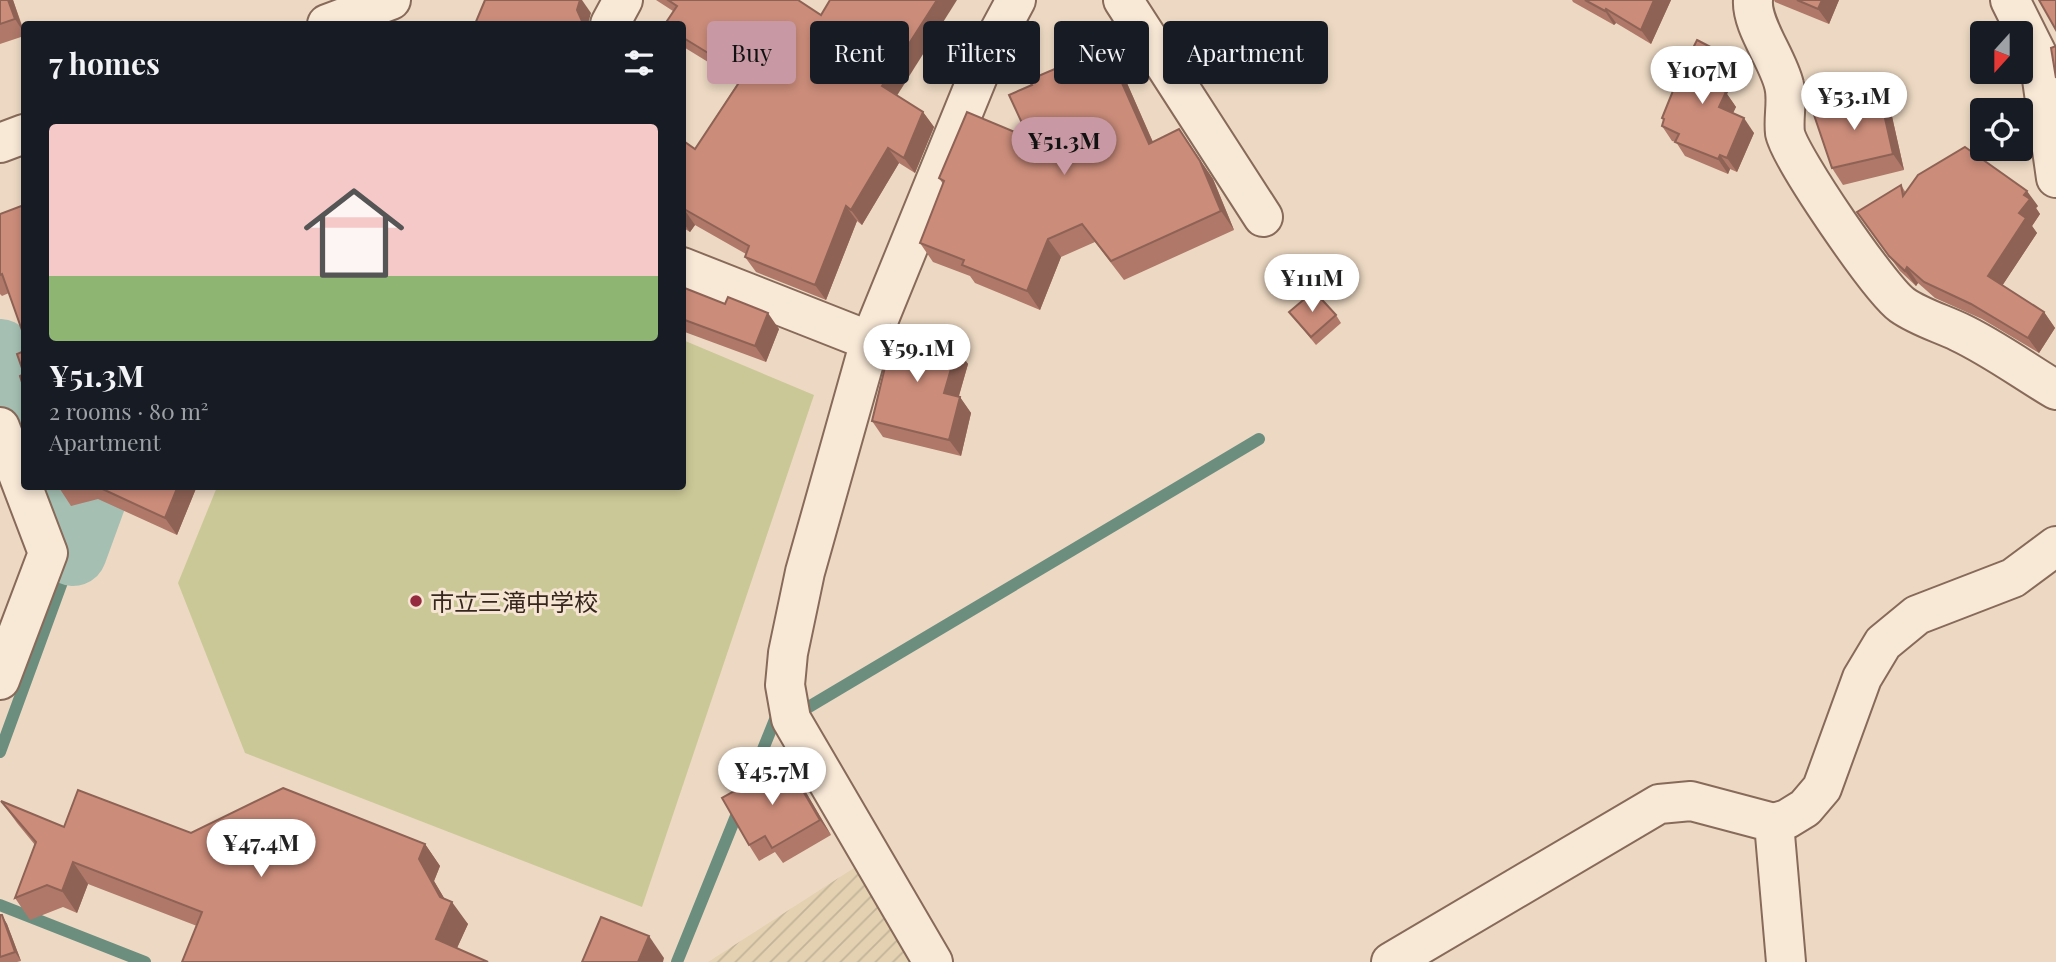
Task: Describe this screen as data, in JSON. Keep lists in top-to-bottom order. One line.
{"places":["市立三滝中学校"],"north":"bottom","page":{"chip":["Buy","Rent","Filters","New","Apartment"],"heading":"7 homes","price":["¥107M","¥53.1M","¥51.3M","¥111M","¥59.1M","¥45.7M","¥47.4M"],"list":[{"name":"¥51.3M","note":"2 rooms · 80 m² · Apartment"}]}}
